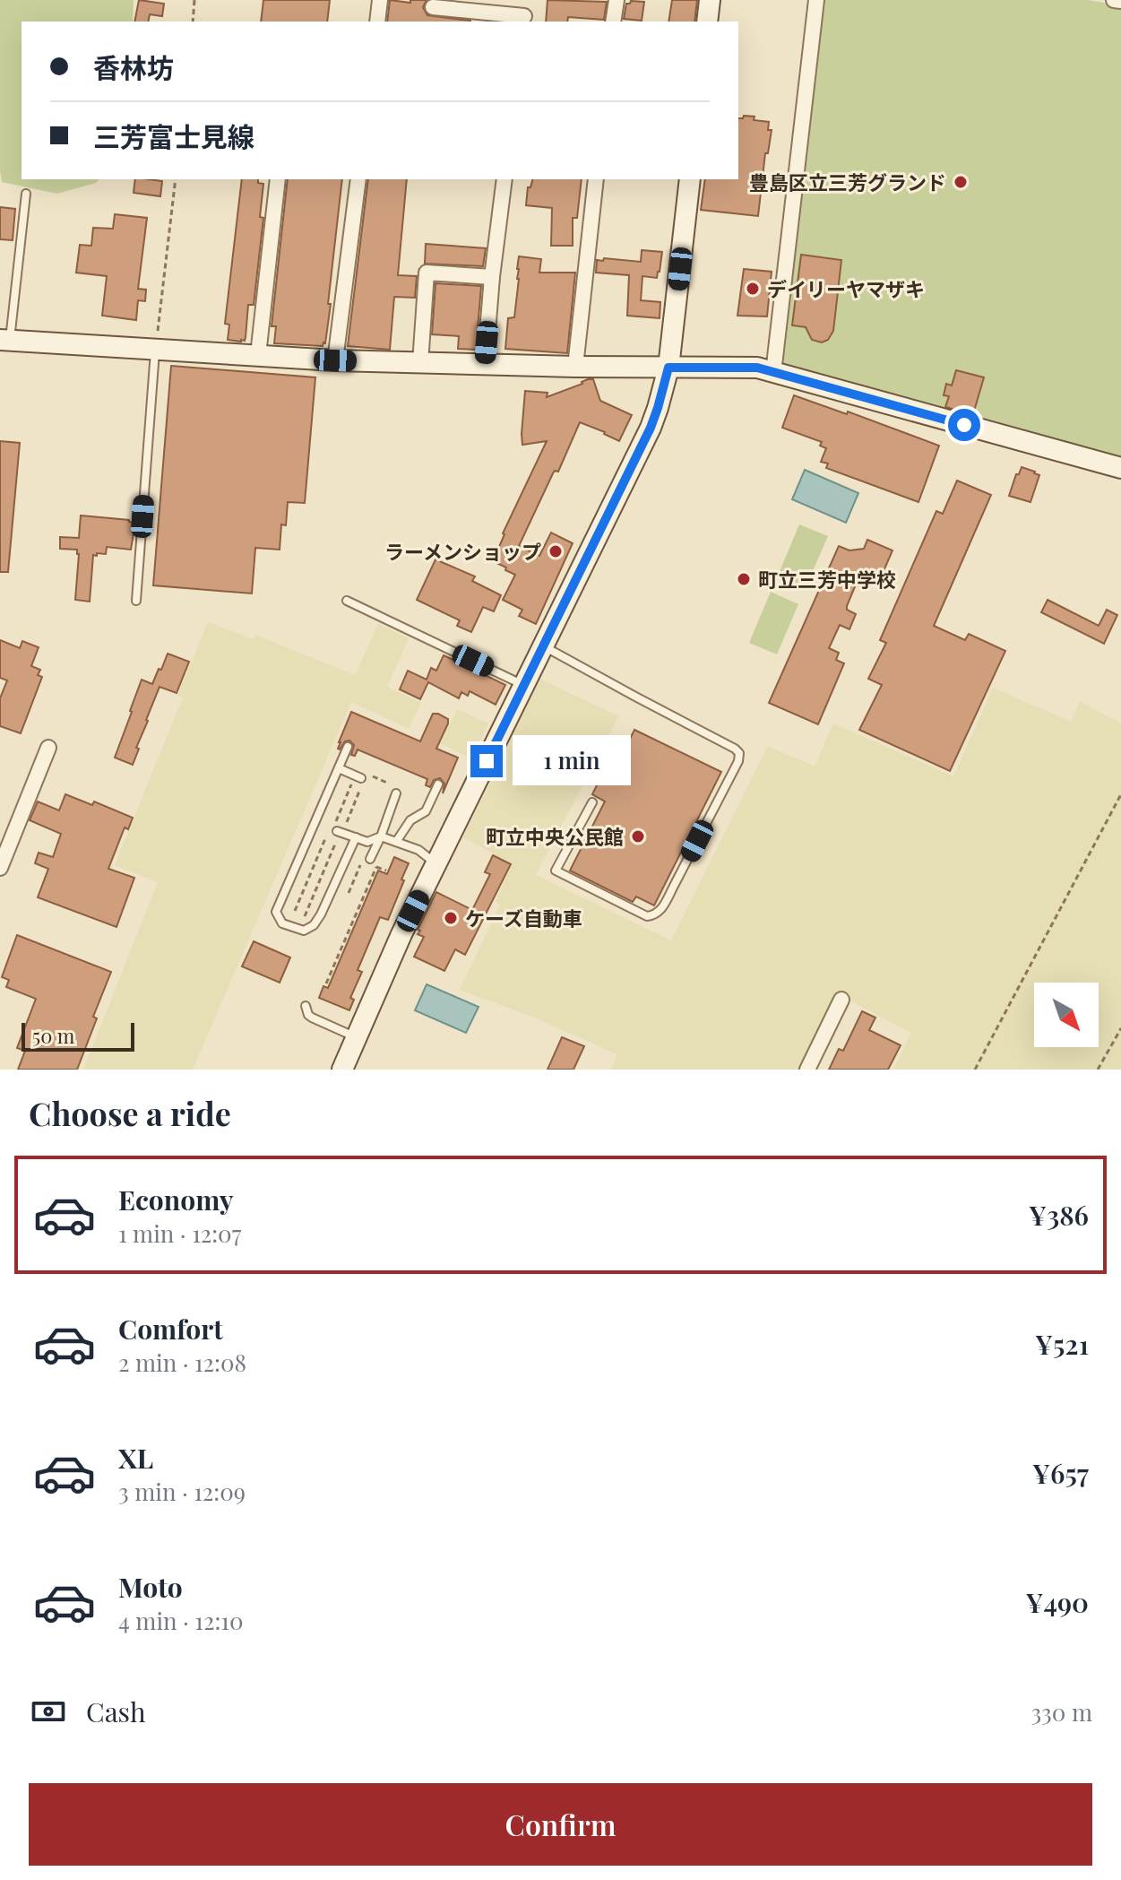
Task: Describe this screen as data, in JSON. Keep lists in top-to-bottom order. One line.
{"places":["豊島区立三芳グランド","デイリーヤマザキ","ラーメンショップ","町立三芳中学校","町立中央公民館","ケーズ自動車"],"scale_bar":"50 m","north":"bottom right","page":{"banner":["香林坊","三芳富士見線"],"bubble":"1 min","scale":"50 m","heading":"Choose a ride","list":[{"name":"Economy","note":"1 min · 12:07","value":"¥386"},{"name":"Comfort","note":"2 min · 12:08","value":"¥521"},{"name":"XL","note":"3 min · 12:09","value":"¥657"},{"name":"Moto","note":"4 min · 12:10","value":"¥490"}],"pay":["Cash","330 m"],"buttons":"Confirm"}}
